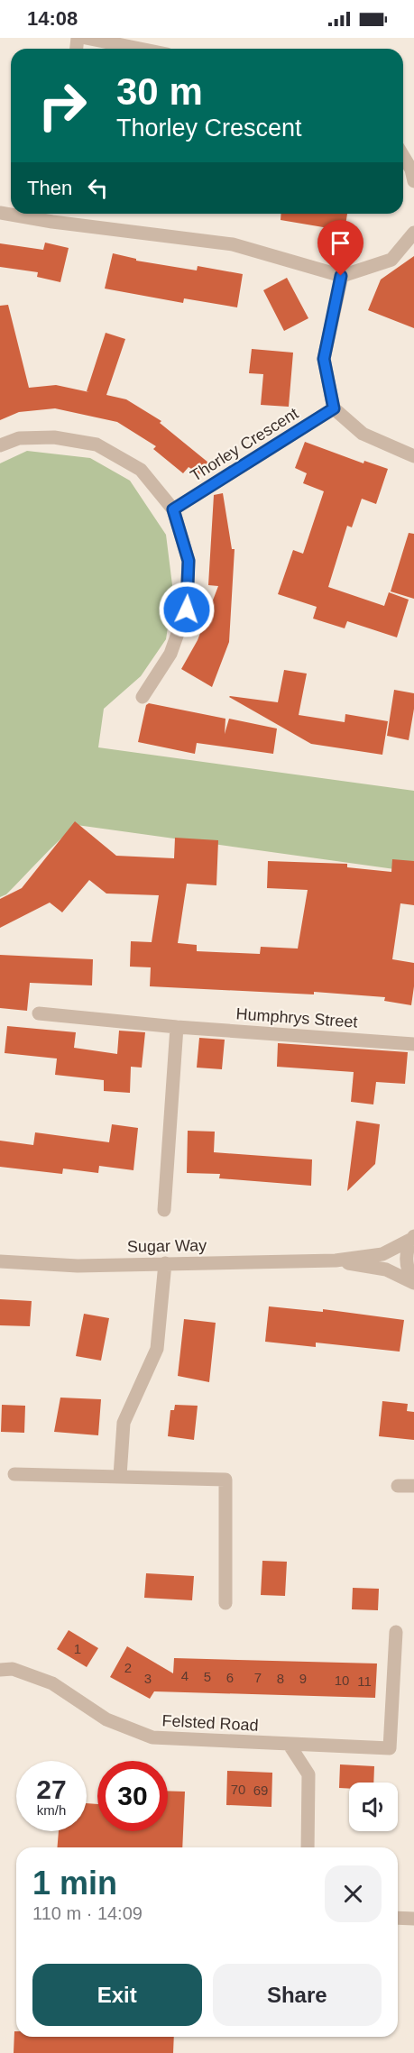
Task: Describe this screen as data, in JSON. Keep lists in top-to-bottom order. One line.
{"streets":{"street":["Thorley Crescent","Humphrys Street","Sugar Way","Felsted Road"]},"house_numbers":["1","2","4","5","6","7","3","8","9","10","11","70","69"],"page":{"status":"14:08","turn":["30 m","Thorley Crescent"],"then":"Then","speed":"27 km/h","limit":"30","heading":["1 min","110 m · 14:09"],"buttons":["Exit","Share"]}}
